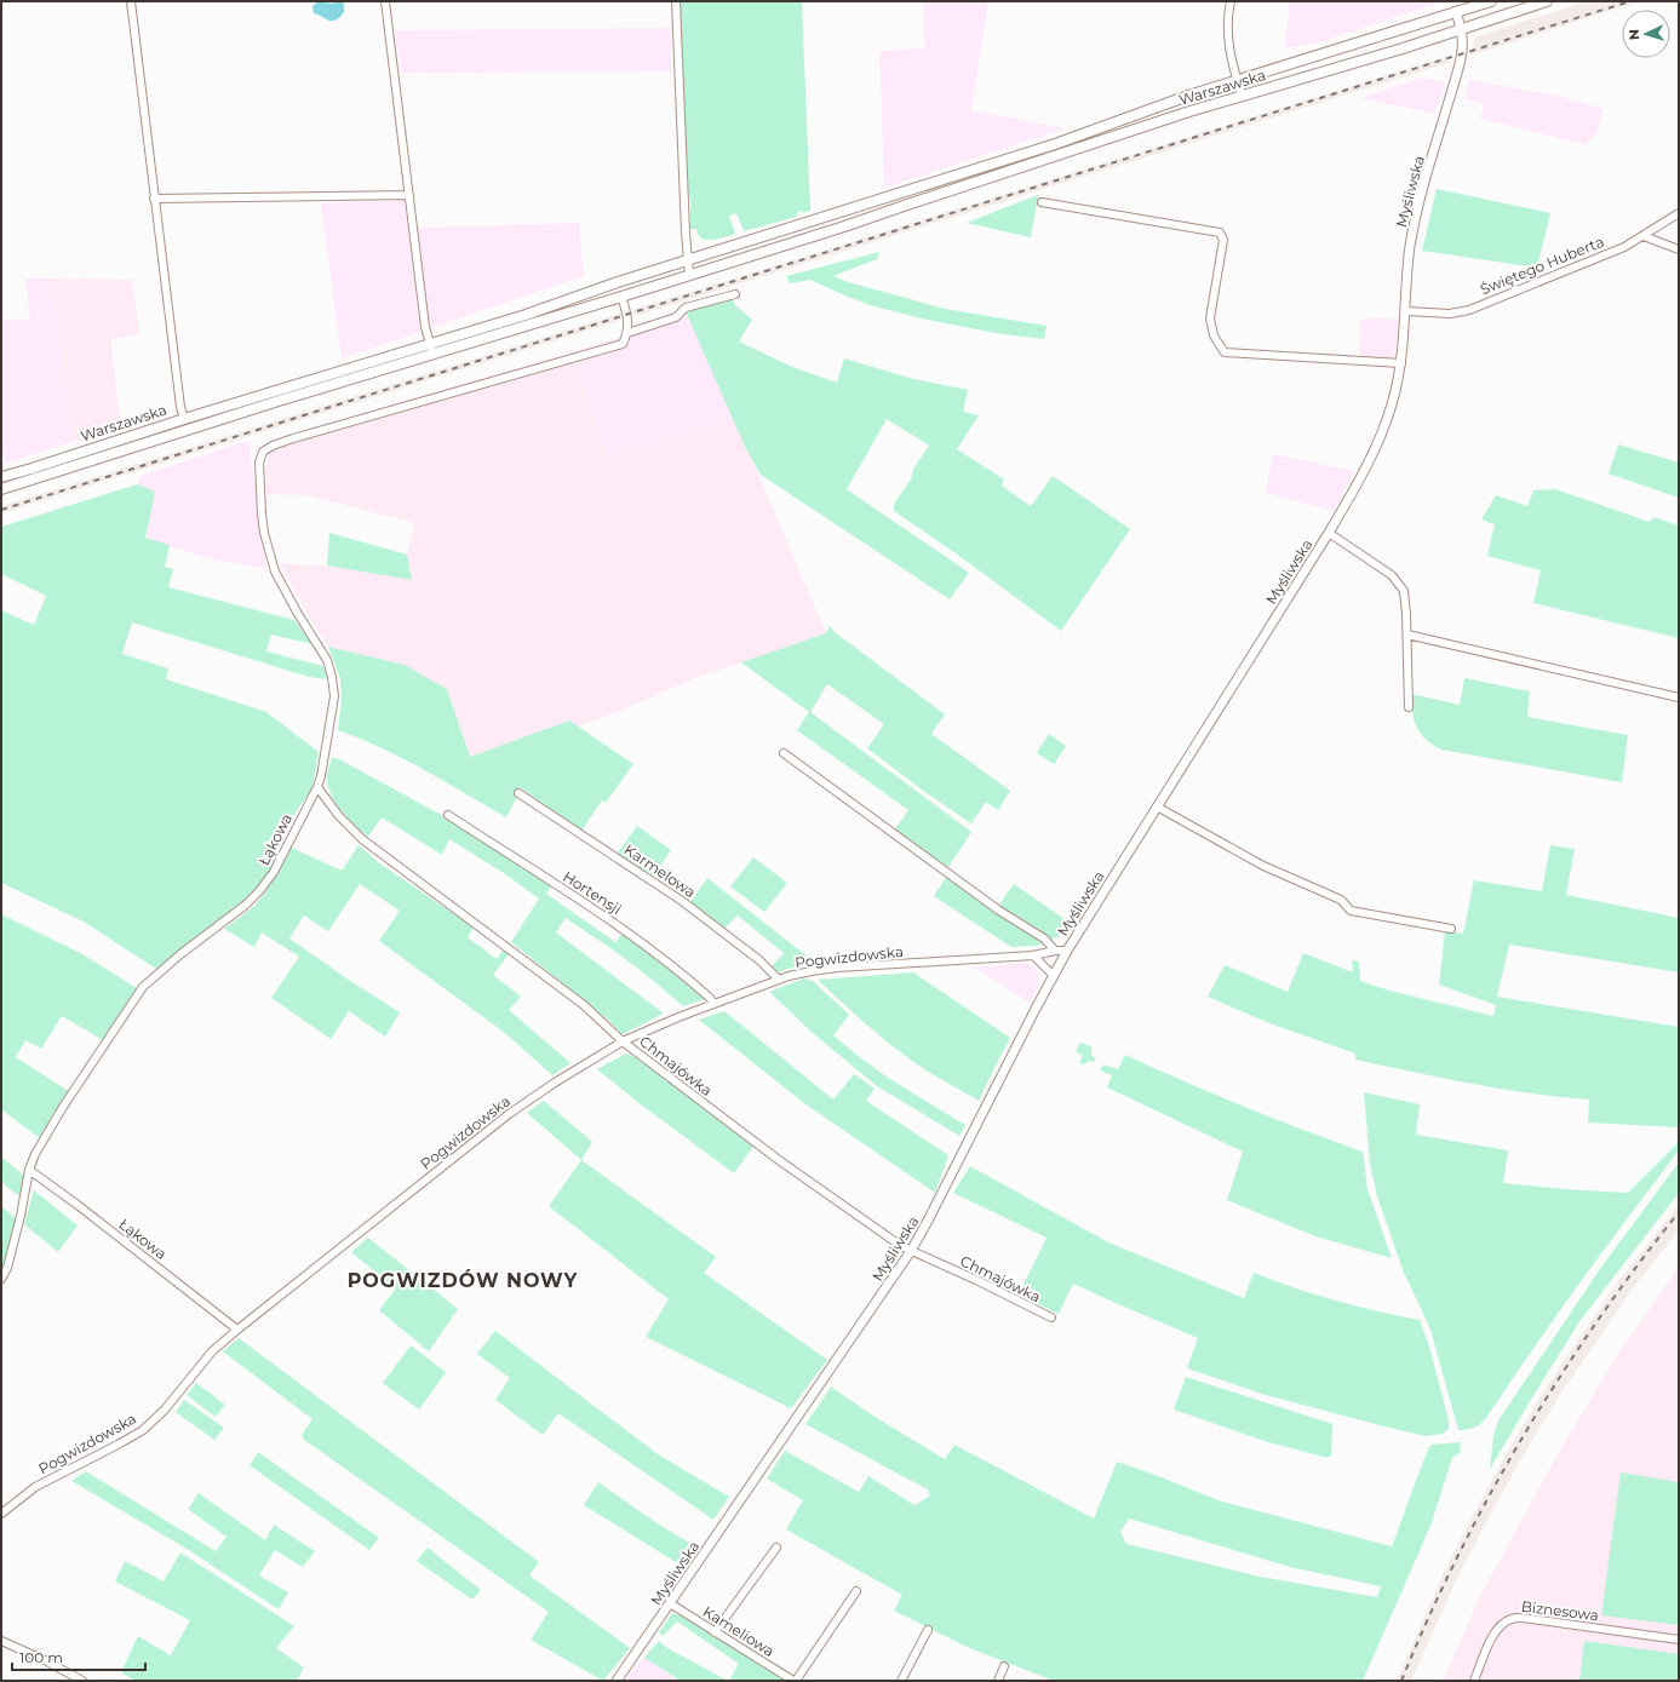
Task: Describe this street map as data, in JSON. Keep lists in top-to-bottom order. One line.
{"streets":{"main road":["Warszawska"],"street":["Myśliwska","Świętego Huberta","Łąkowa","Karmelowa","Hortensji","Pogwizdowska","Chmajówka","Biznesowa","Kameliowa"]},"crossings":[["Warszawska","Myśliwska"],["Myśliwska","Świętego Huberta"],["Myśliwska","Pogwizdowska"],["Myśliwska","Chmajówka"],["Myśliwska","Kameliowa"],["Łąkowa","Pogwizdowska"],["Łąkowa","Chmajówka"],["Karmelowa","Pogwizdowska"],["Hortensji","Pogwizdowska"],["Pogwizdowska","Chmajówka"]],"districts":["POGWIZDÓW NOWY"],"scale_bar":"100 m","north":"left"}
